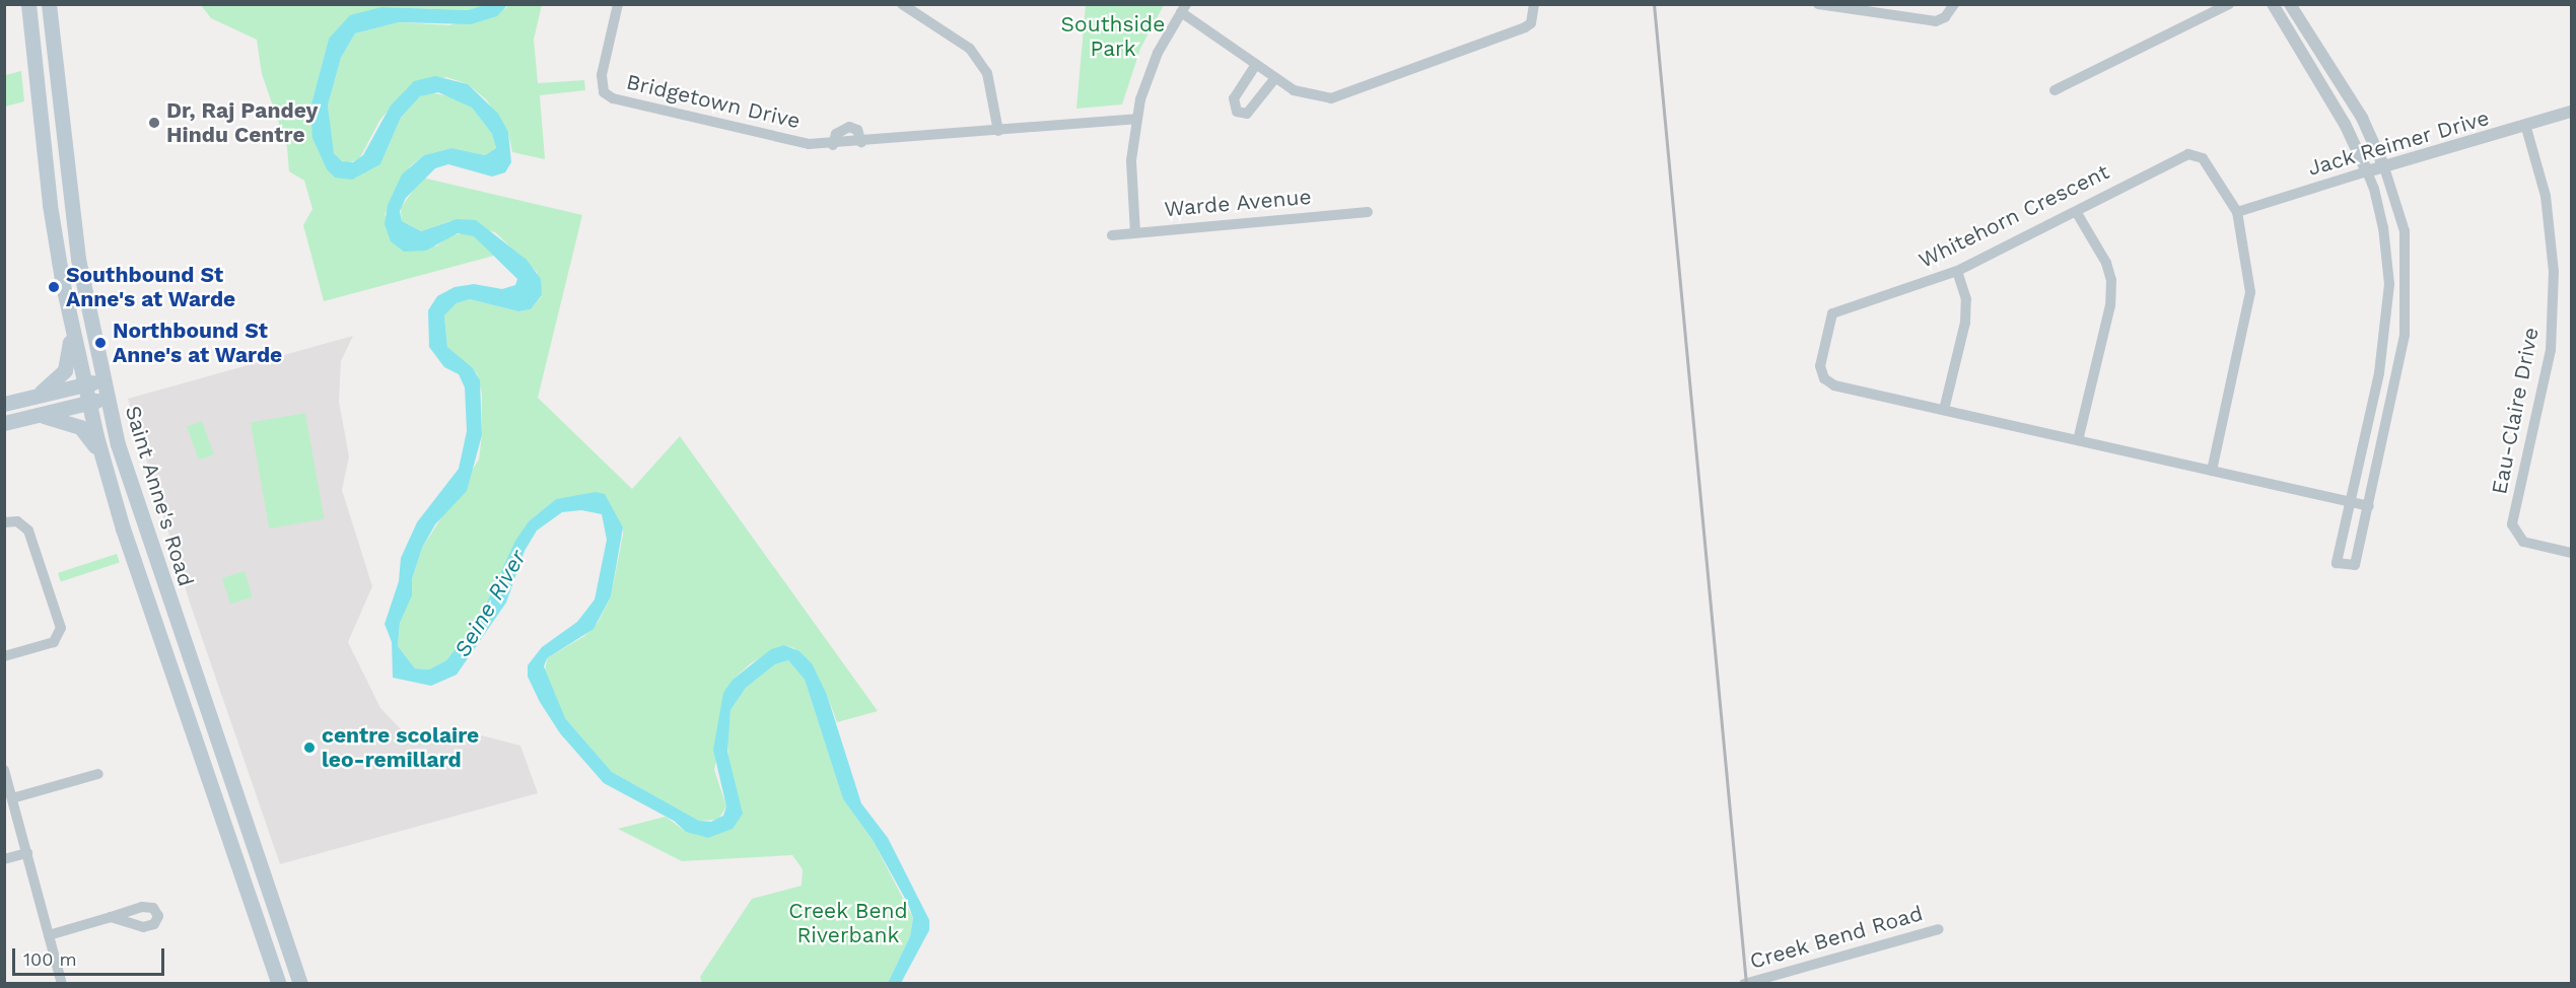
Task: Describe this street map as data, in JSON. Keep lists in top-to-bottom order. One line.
{"streets":{"main road":["Saint Anne's Road"],"street":["Bridgetown Drive","Jack Reimer Drive","Warde Avenue","Whitehorn Crescent","Eau-Claire Drive","Creek Bend Road"]},"crossings":[["Jack Reimer Drive","Whitehorn Crescent"],["Jack Reimer Drive","Eau-Claire Drive"]],"water":["Seine River"],"parks":["Southside Park","Creek Bend Riverbank"],"places":["Dr, Raj Pandey Hindu Centre","Southbound St Anne's at Warde","Northbound St Anne's at Warde","centre scolaire leo-remillard"],"scale_bar":"100 m"}
